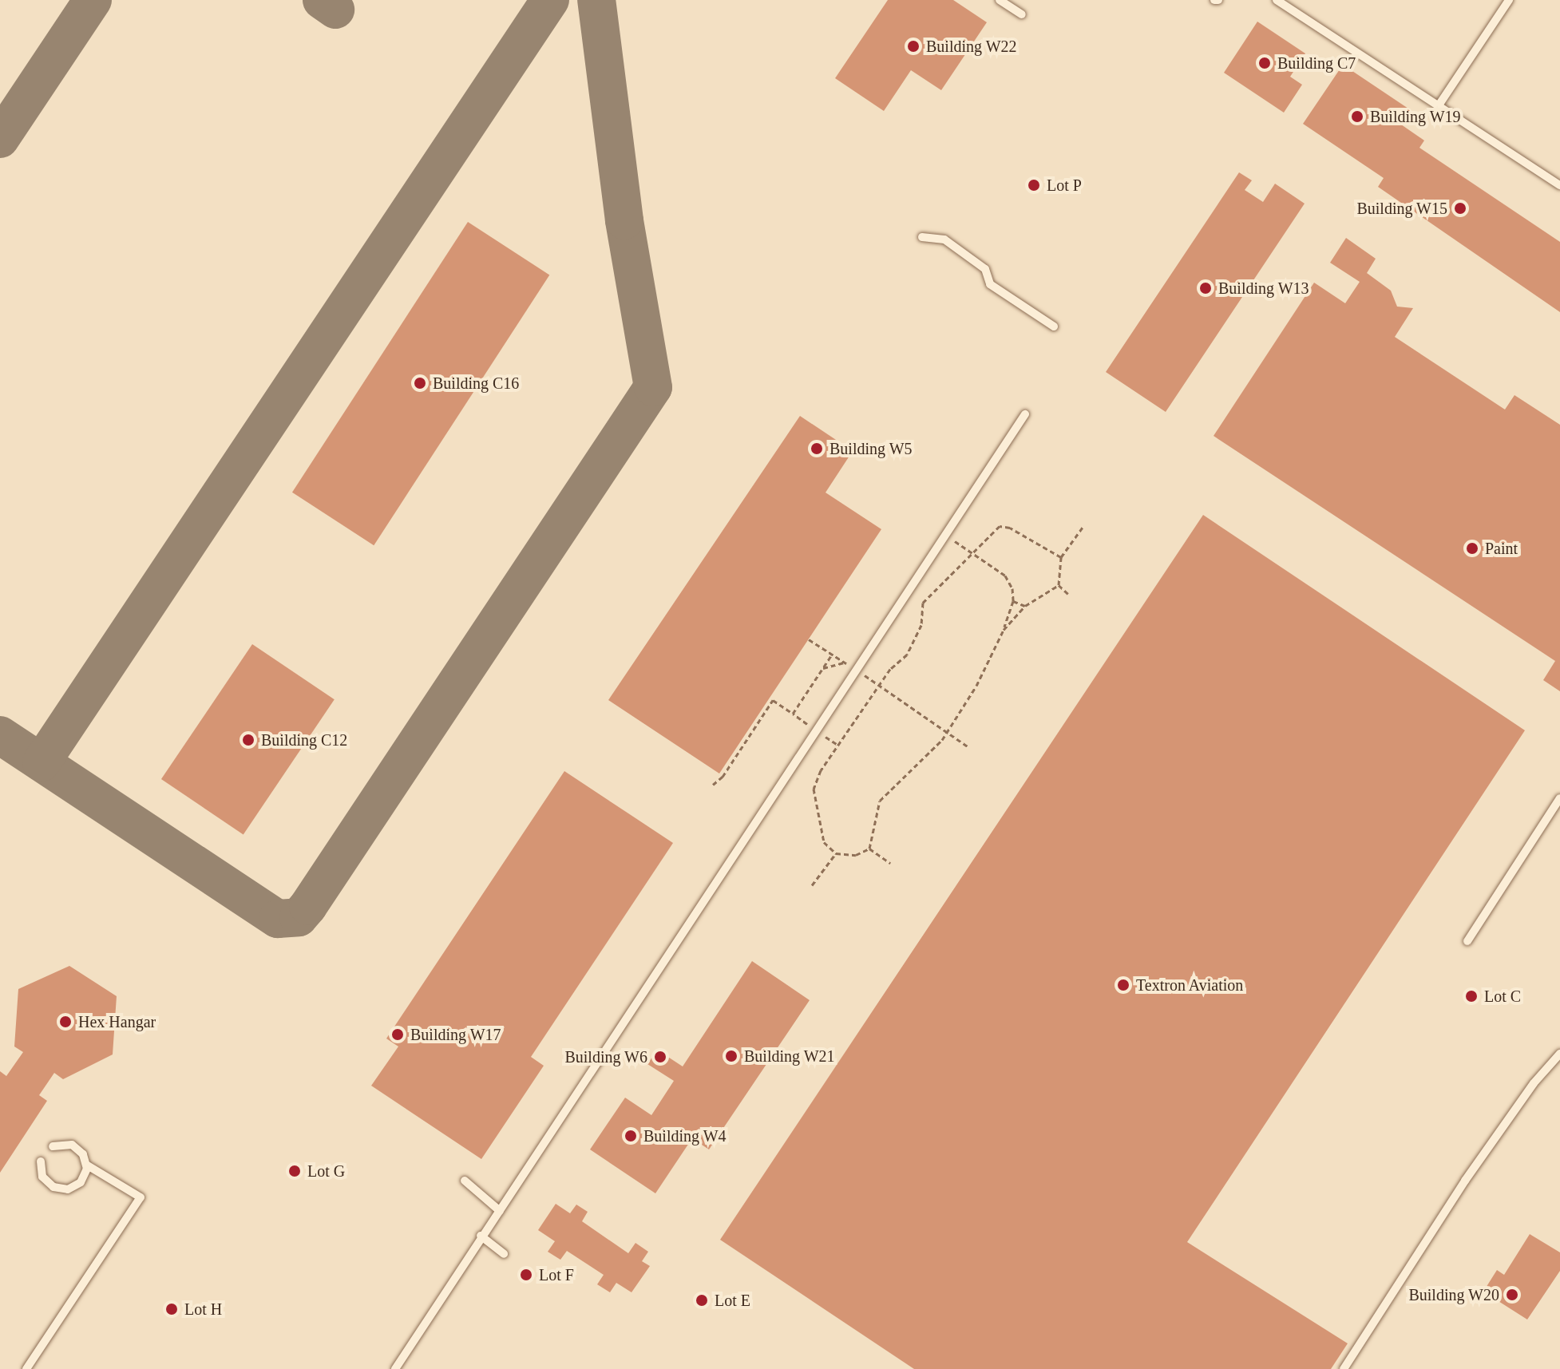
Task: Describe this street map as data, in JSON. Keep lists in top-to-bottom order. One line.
{"places":["Building W22","Building C7","Building W19","Lot P","Building W15","Building W13","Building C16","Building W5","Paint","Building C12","Textron Aviation","Lot C","Hex Hangar","Building W17","Building W21","Building W6","Building W4","Lot G","Lot F","Building W20","Lot E","Lot H"]}
